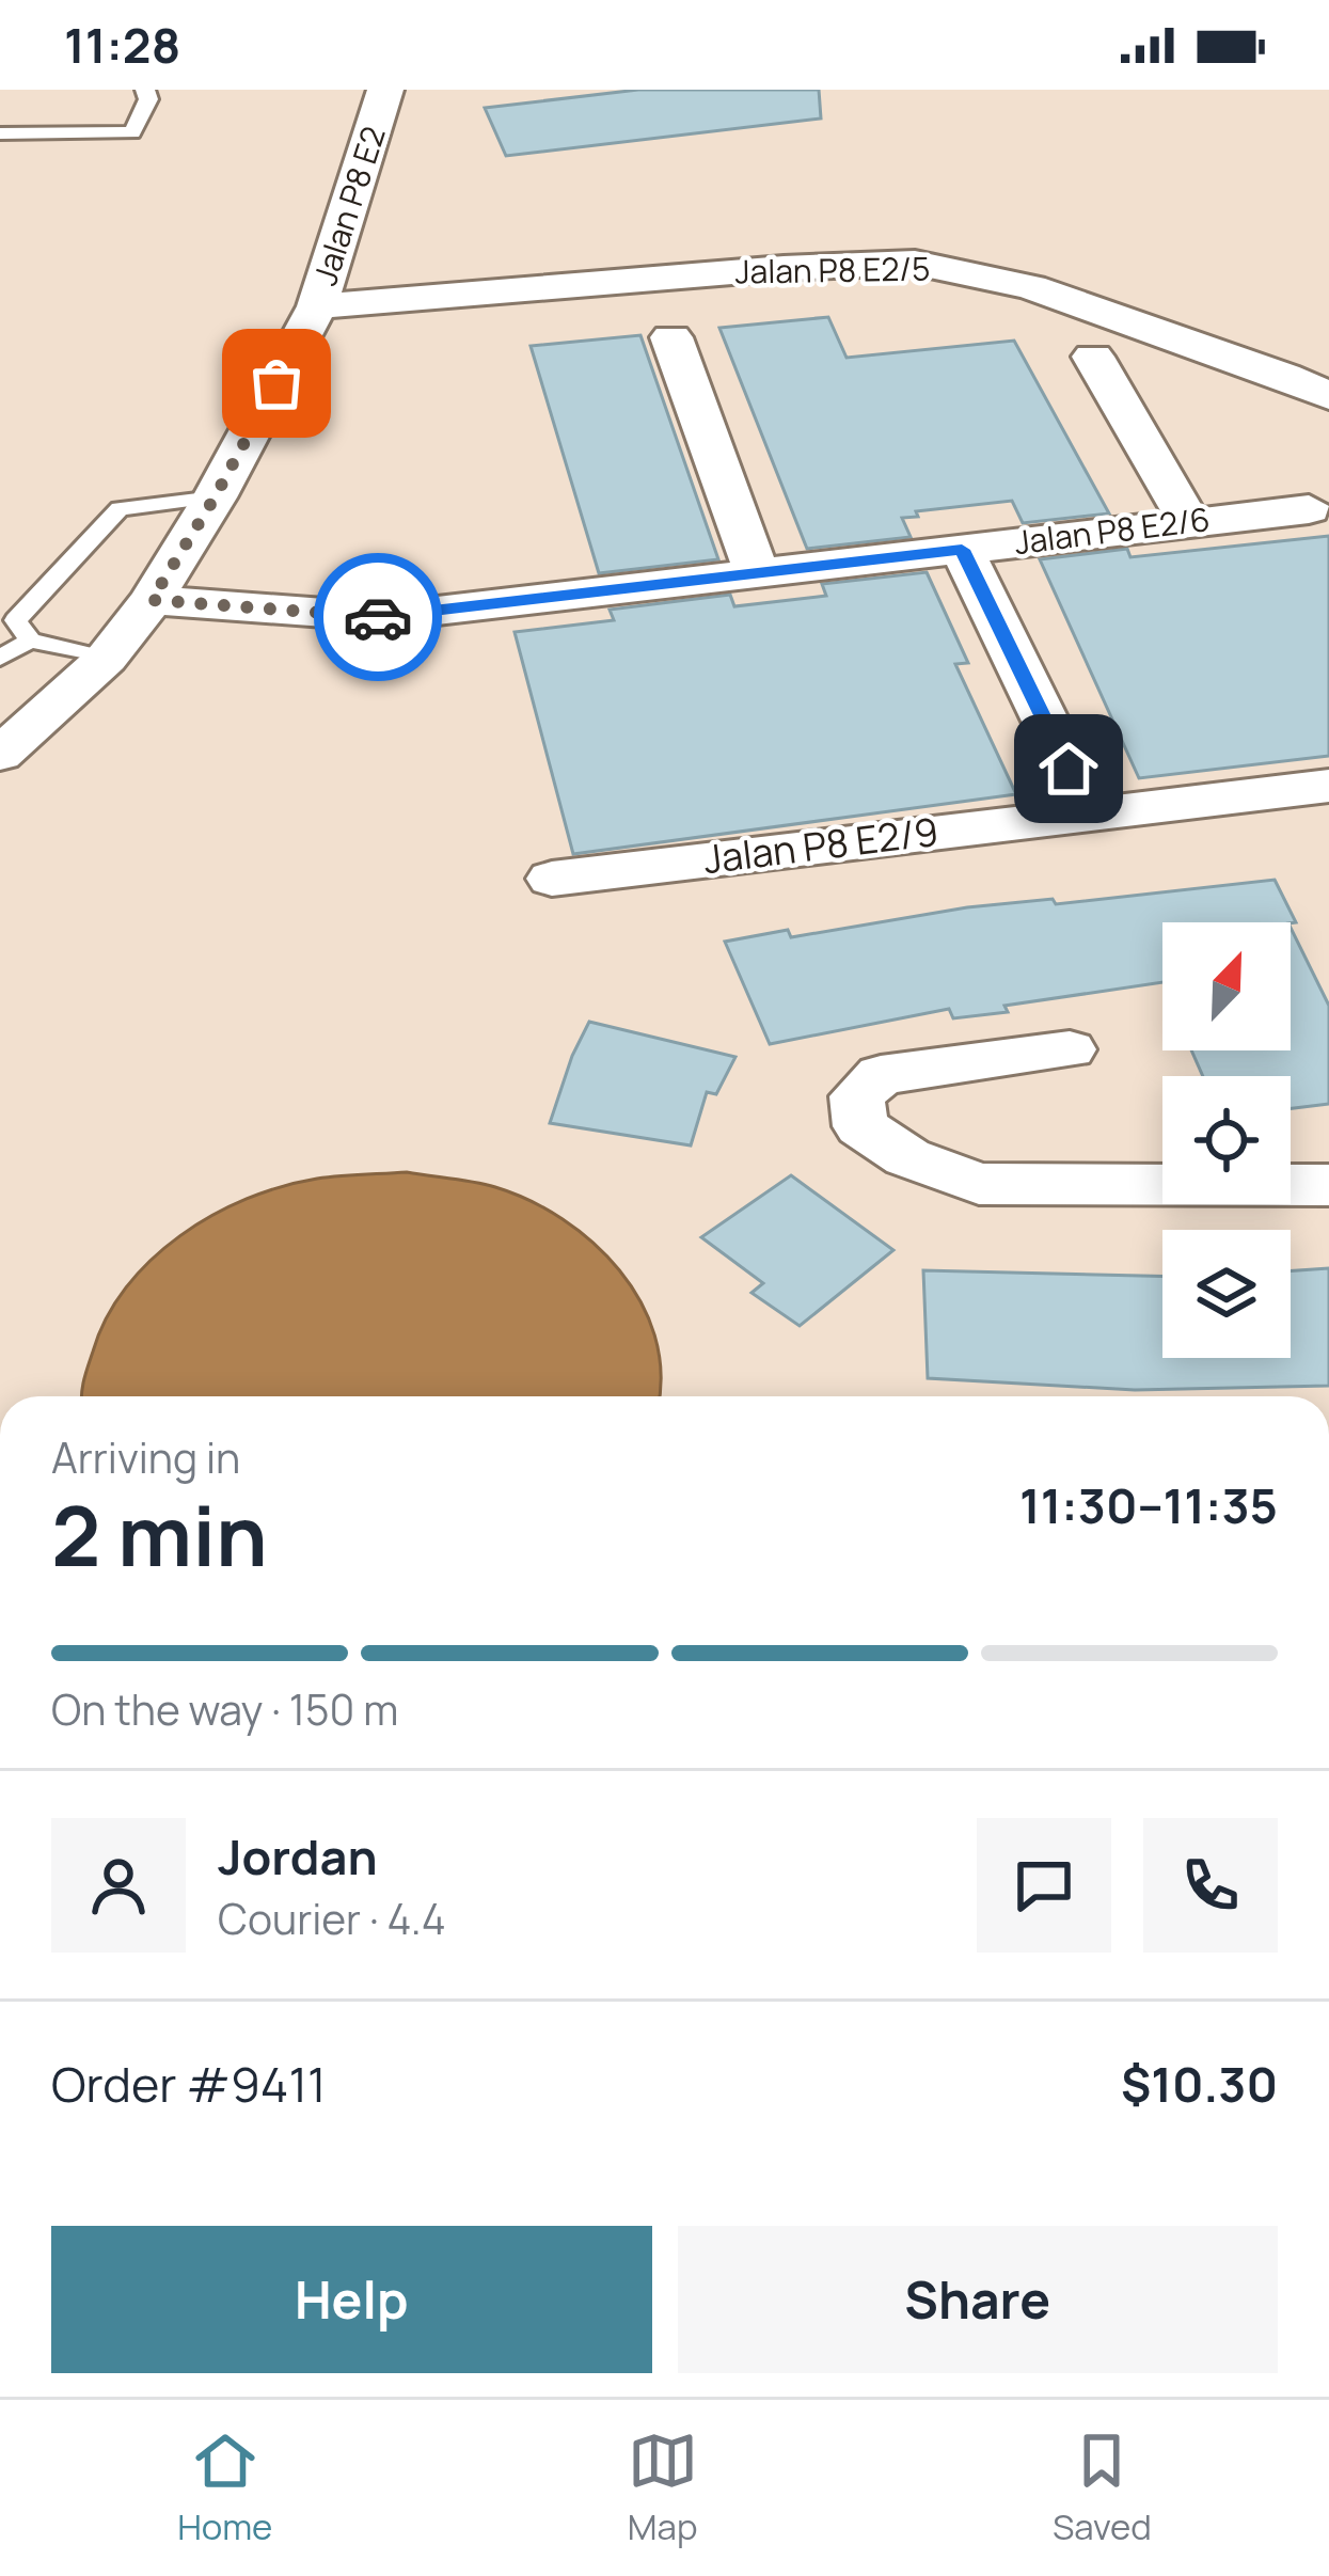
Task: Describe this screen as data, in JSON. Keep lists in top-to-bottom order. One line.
{"streets":{"street":["Jalan P8 E2","Jalan P8 E2/5","Jalan P8 E2/6","Jalan P8 E2/9"]},"crossings":[["Jalan P8 E2","Jalan P8 E2/5"],["Jalan P8 E2","Jalan P8 E2/6"]],"north":"top right","page":{"status":"11:28","heading":["2 min","Arriving in","11:30–11:35"],"panel":["Jordan","Courier · 4.4","Order #9411","$10.30"],"bar":"On the way · 150 m","buttons":["Help","Share"],"tabs":["Home","Map","Saved"]}}
